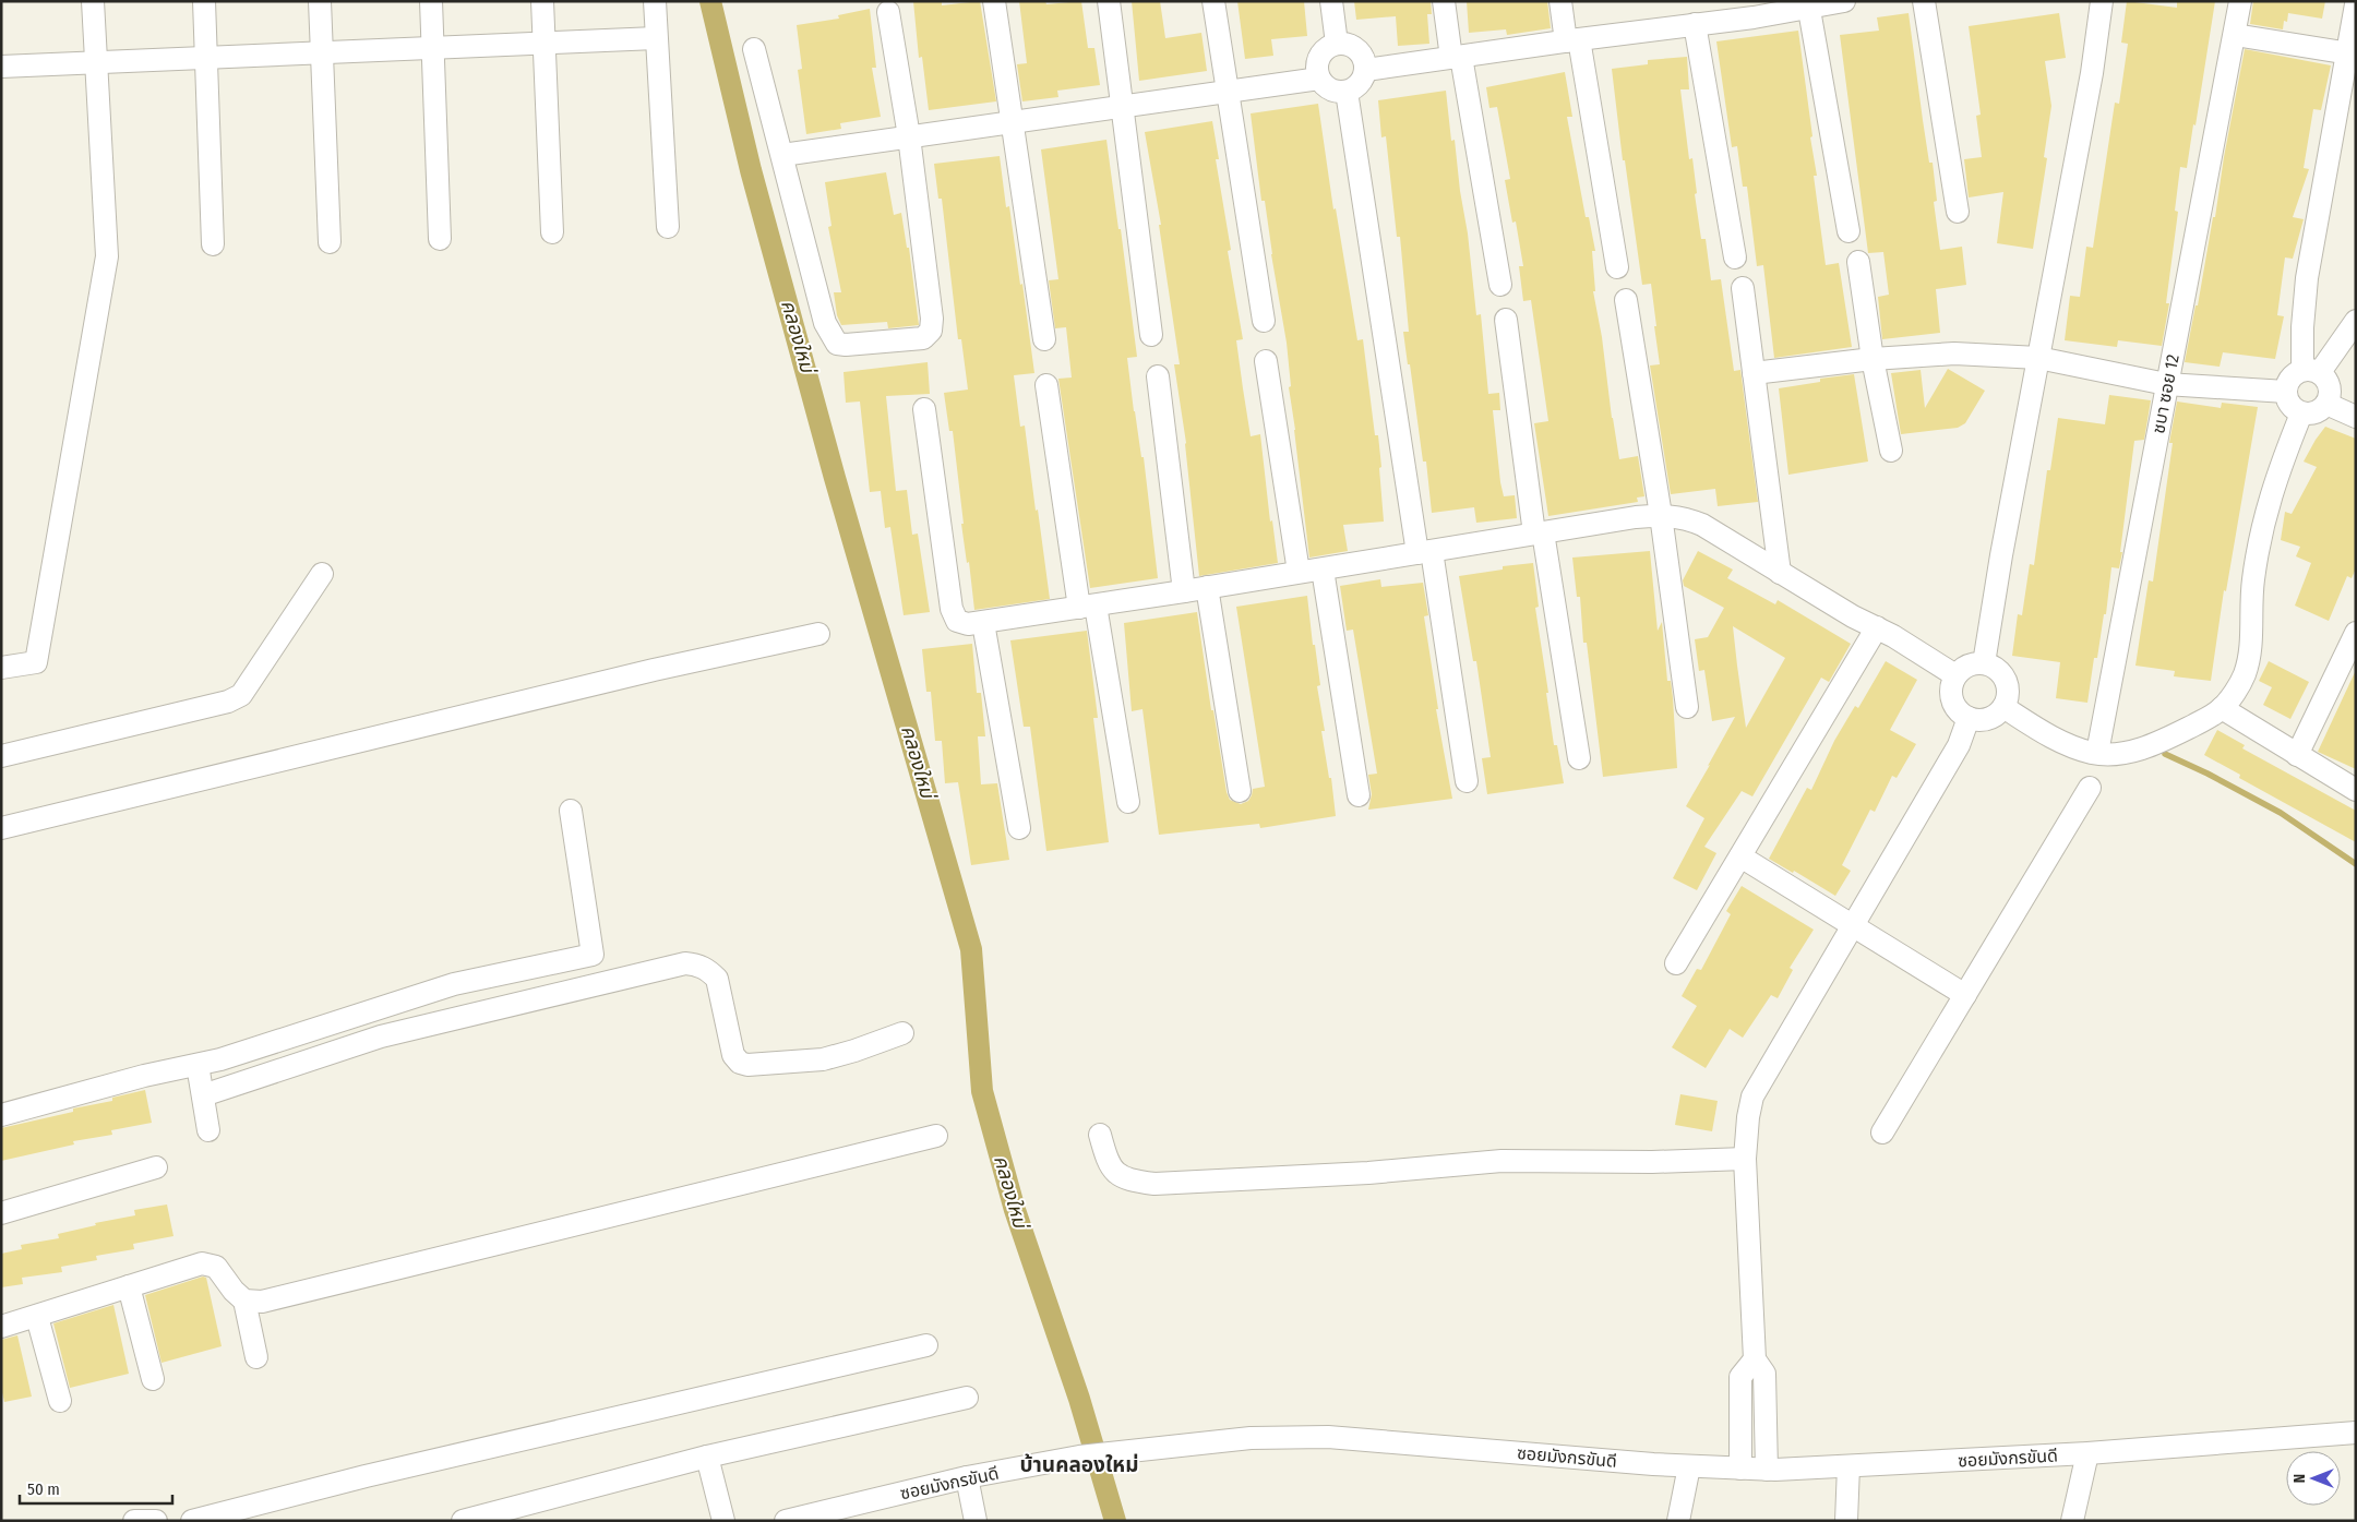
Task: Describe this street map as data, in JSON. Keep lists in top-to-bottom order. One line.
{"streets":{"street":["ชบา ซอย 12","ซอยมังกรขันดี"]},"districts":["บ้านคลองใหม่"],"water":["คลองใหม่"],"scale_bar":"50 m","north":"left"}
